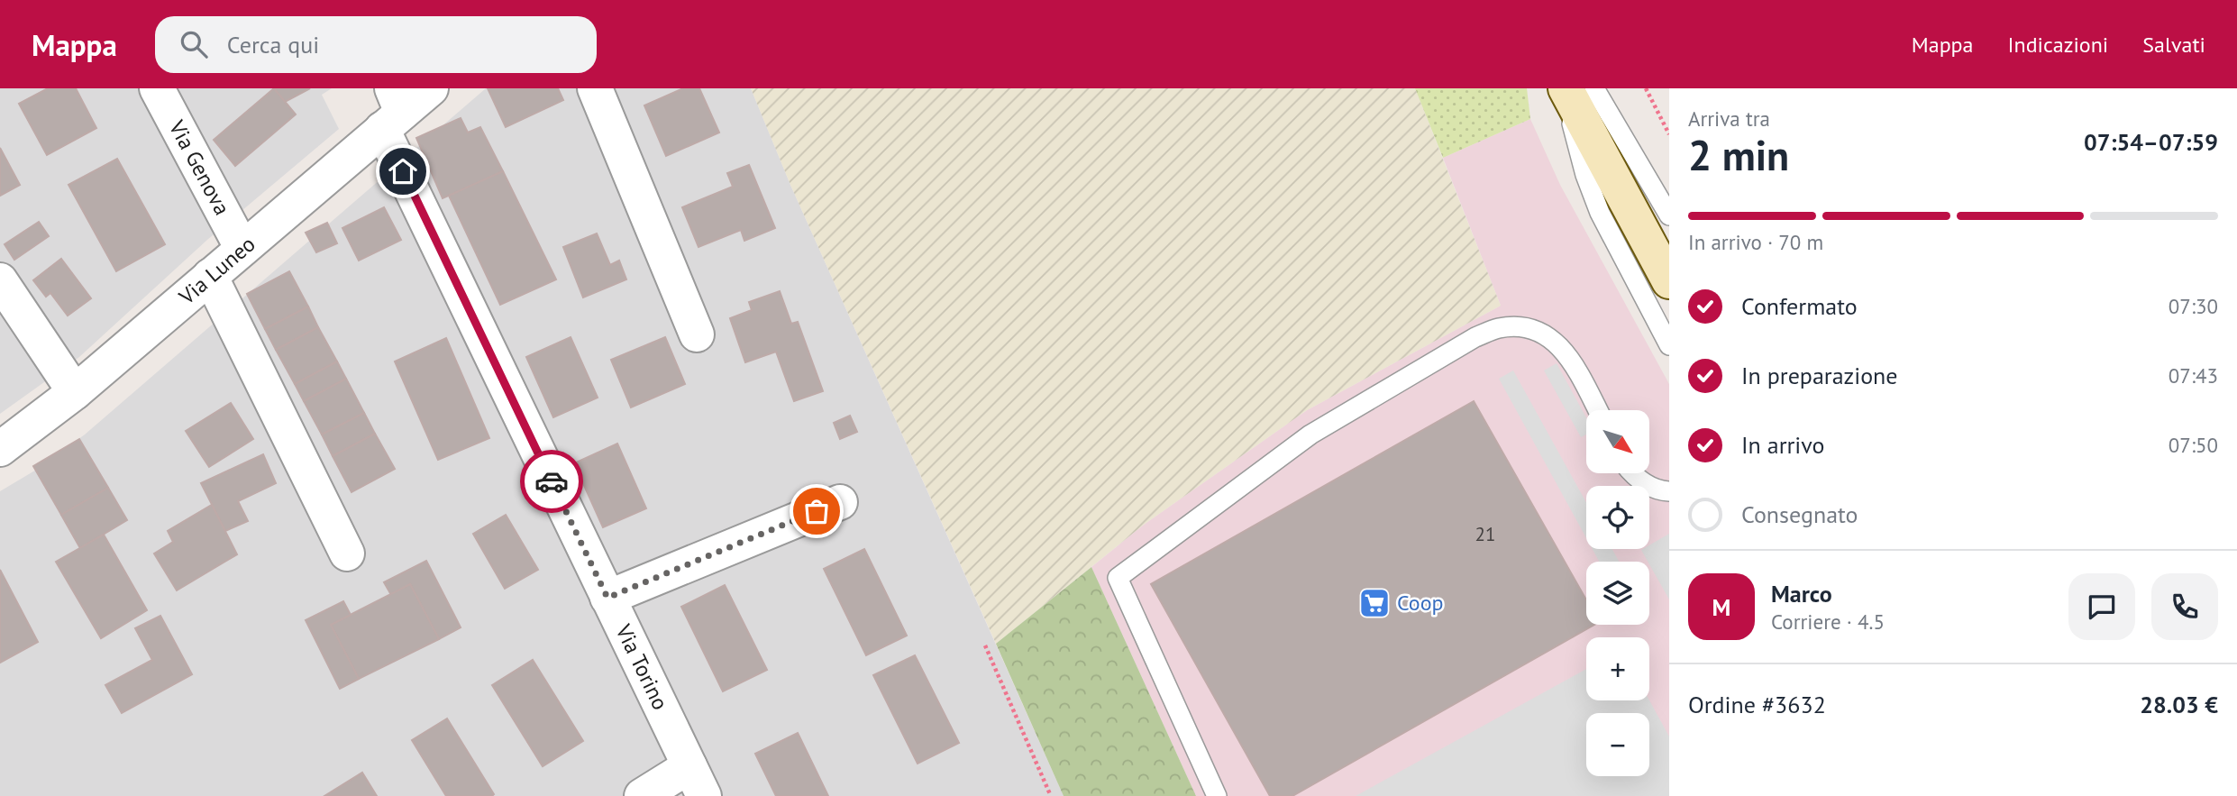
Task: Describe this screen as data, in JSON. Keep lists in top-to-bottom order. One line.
{"streets":{"street":["Via Genova","Via Luneo","Via Torino"]},"crossings":[["Via Genova","Via Luneo"],["Via Luneo","Via Torino"]],"places":{"supermarket":["Coop"]},"house_numbers":["21"],"north":"bottom right","page":{"header":"Mappa","search":"Cerca qui","nav":["Mappa","Indicazioni","Salvati"],"heading":["2 min","Arriva tra","07:54–07:59"],"panel":["Marco","Corriere · 4.5","Ordine #3632","28.03 €"],"bar":"In arrivo · 70 m","list":[["Confermato","07:30"],["In preparazione","07:43"],["In arrivo","07:50"],"Consegnato"],"map_buttons":["+","−"],"round":"M"}}
